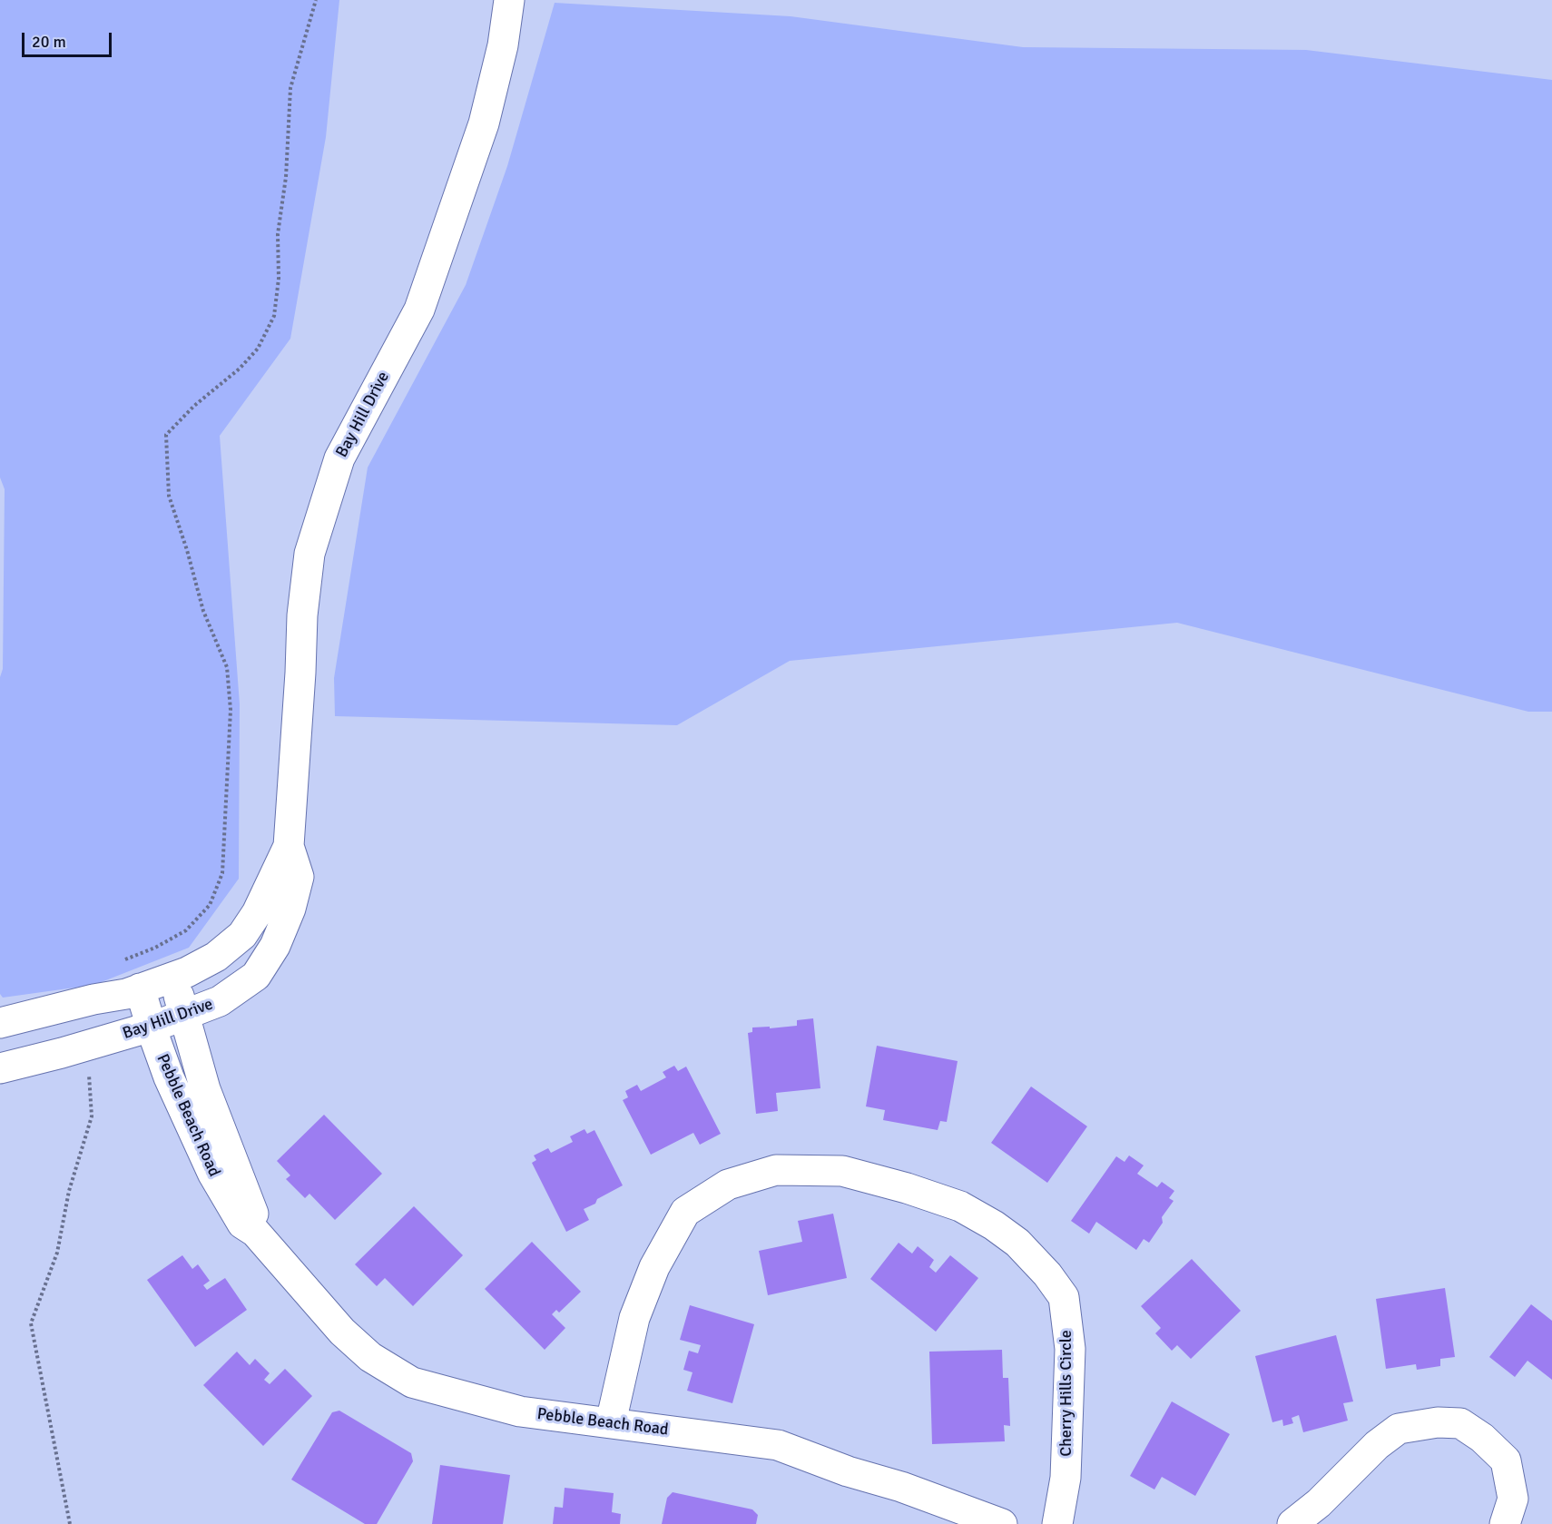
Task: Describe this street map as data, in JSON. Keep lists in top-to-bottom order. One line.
{"streets":{"street":["Bay Hill Drive","Pebble Beach Road","Cherry Hills Circle"]},"crossings":[["Bay Hill Drive","Pebble Beach Road"],["Pebble Beach Road","Cherry Hills Circle"]],"scale_bar":"20 m"}
